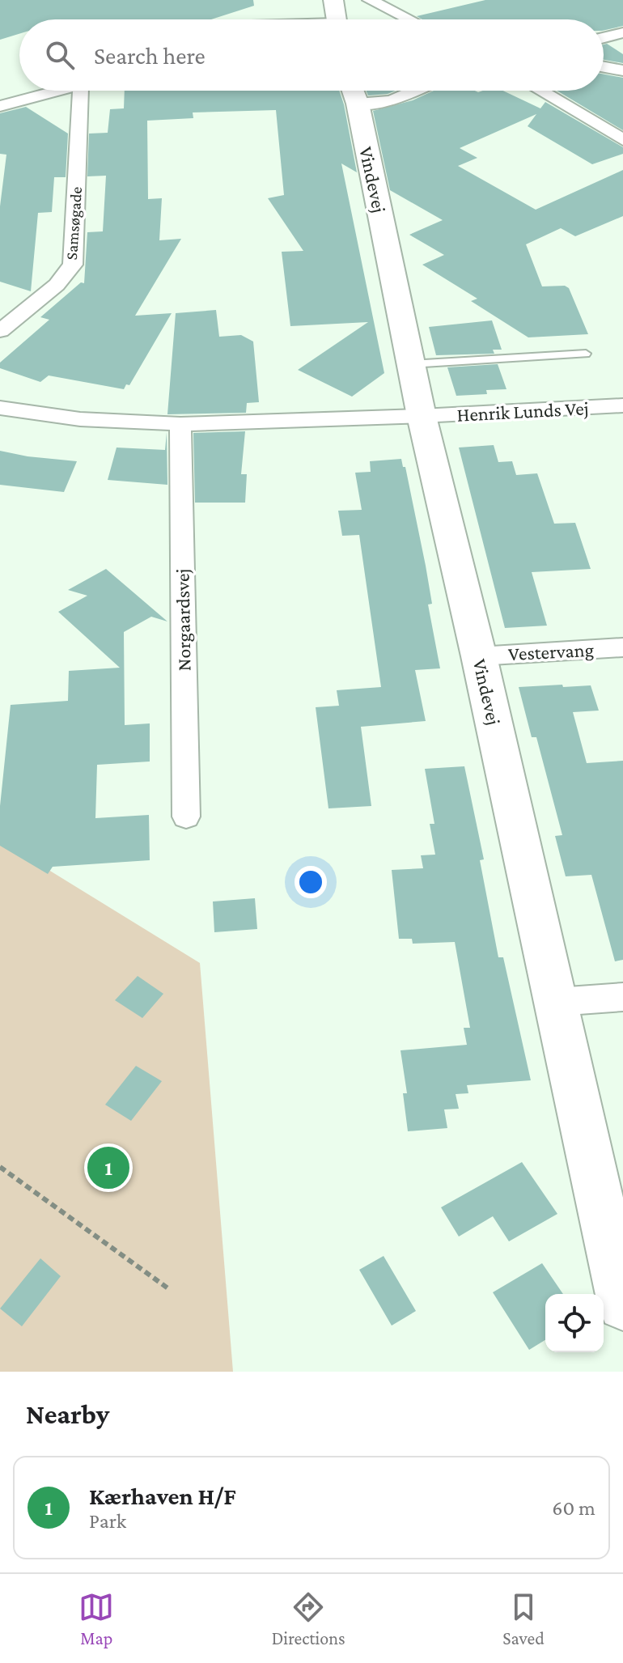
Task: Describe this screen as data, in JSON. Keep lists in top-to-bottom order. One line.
{"streets":{"street":["Vindevej","Samsøgade","Henrik Lunds Vej","Norgaardsvej","Vestervang"]},"crossings":[["Vindevej","Henrik Lunds Vej"],["Vindevej","Vestervang"]],"page":{"search":"Search here","pins":"1","heading":"Nearby","list":[{"mark":"1","name":"Kærhaven H/F","note":"Park","value":"60 m"}],"nav":["Map","Directions","Saved"]}}
